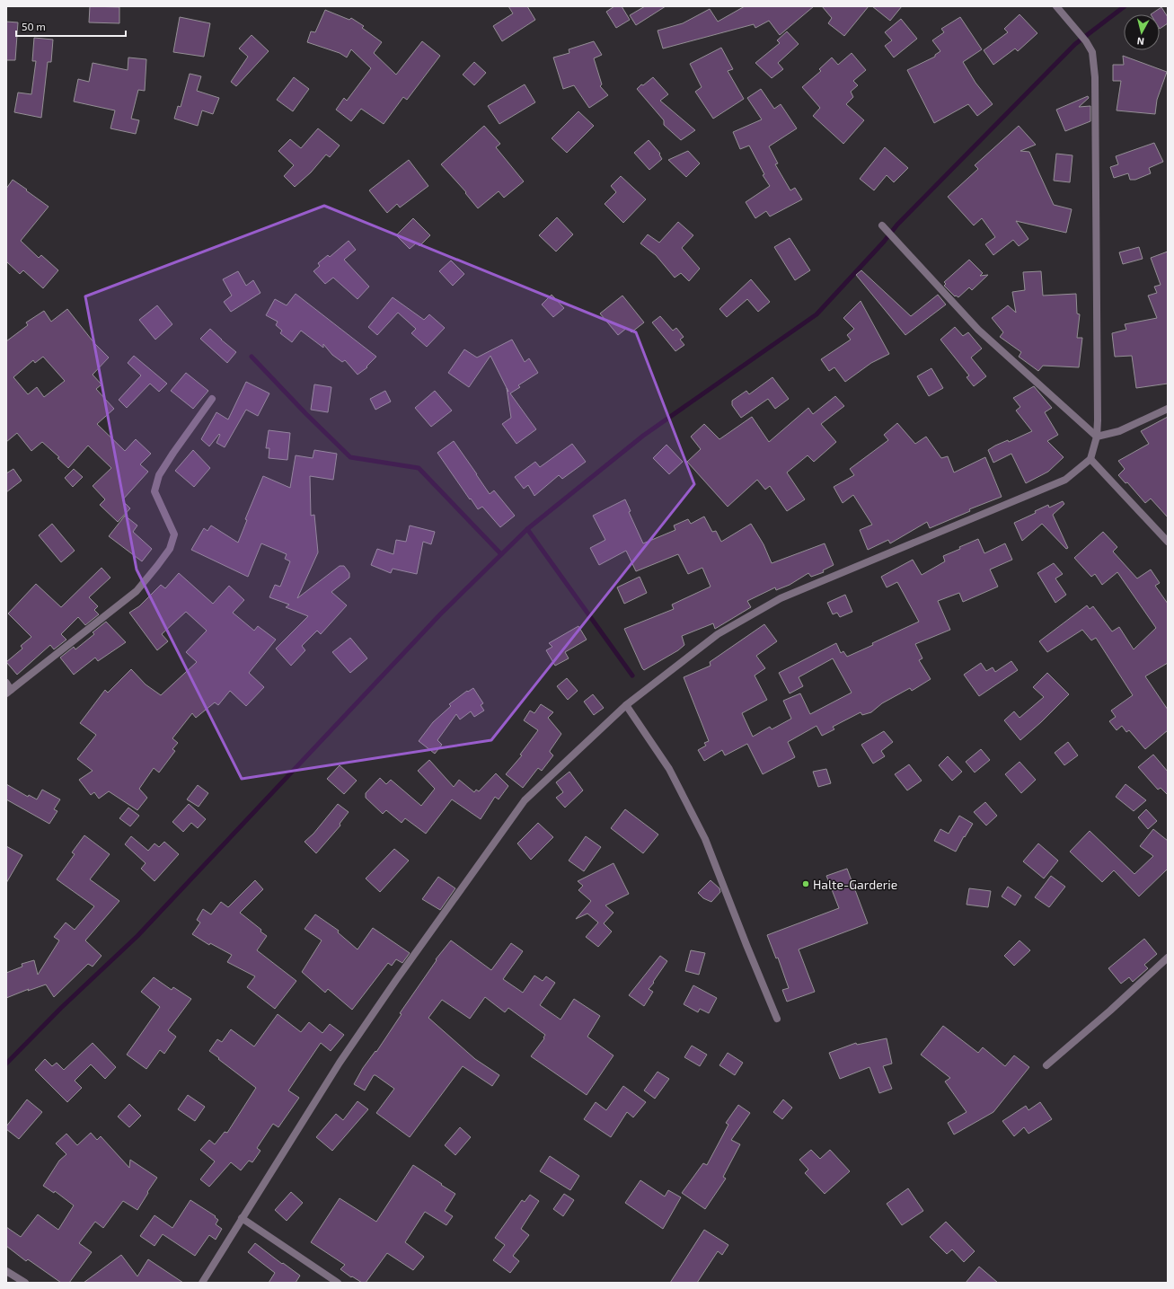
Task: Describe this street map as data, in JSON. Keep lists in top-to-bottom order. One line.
{"places":["Halte-Garderie"],"scale_bar":"50 m","north":"bottom"}
